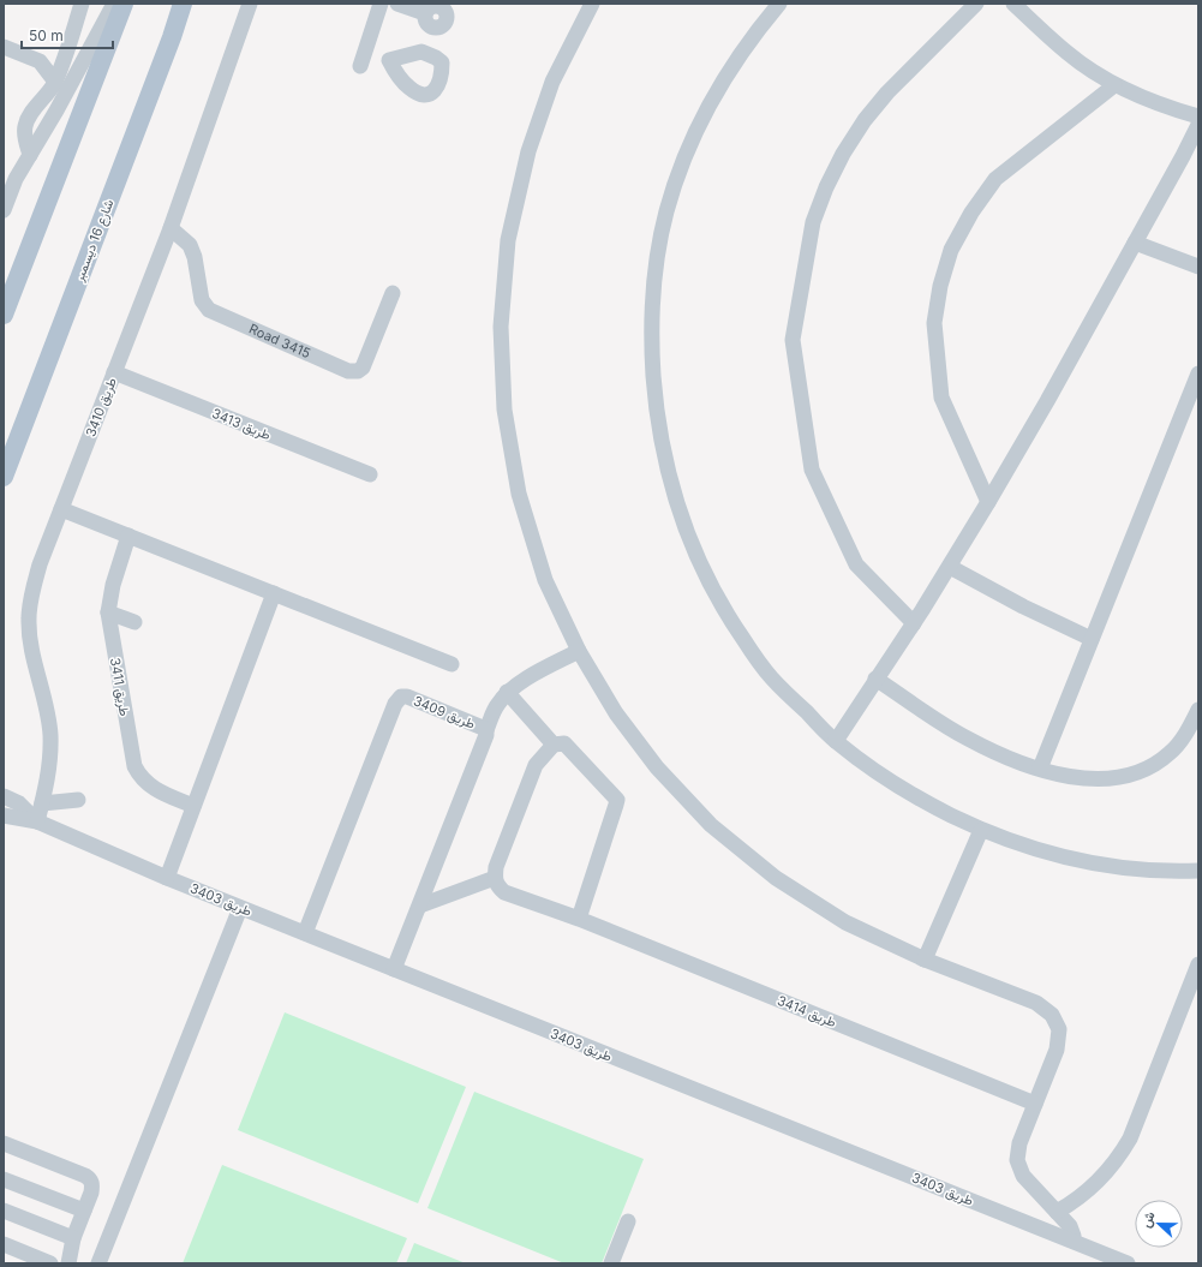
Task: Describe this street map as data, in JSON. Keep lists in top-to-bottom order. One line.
{"streets":{"main road":["شارع 16 ديسمبر"],"street":["Road 3415","طريق 3410","طريق 3413","طريق 3411","طريق 3409","طريق 3403","طريق 3414"]},"crossings":[["Road 3415","طريق 3410"],["طريق 3410","طريق 3413"],["طريق 3410","طريق 3403"],["طريق 3409","طريق 3403"]],"scale_bar":"50 m","north":"left"}
